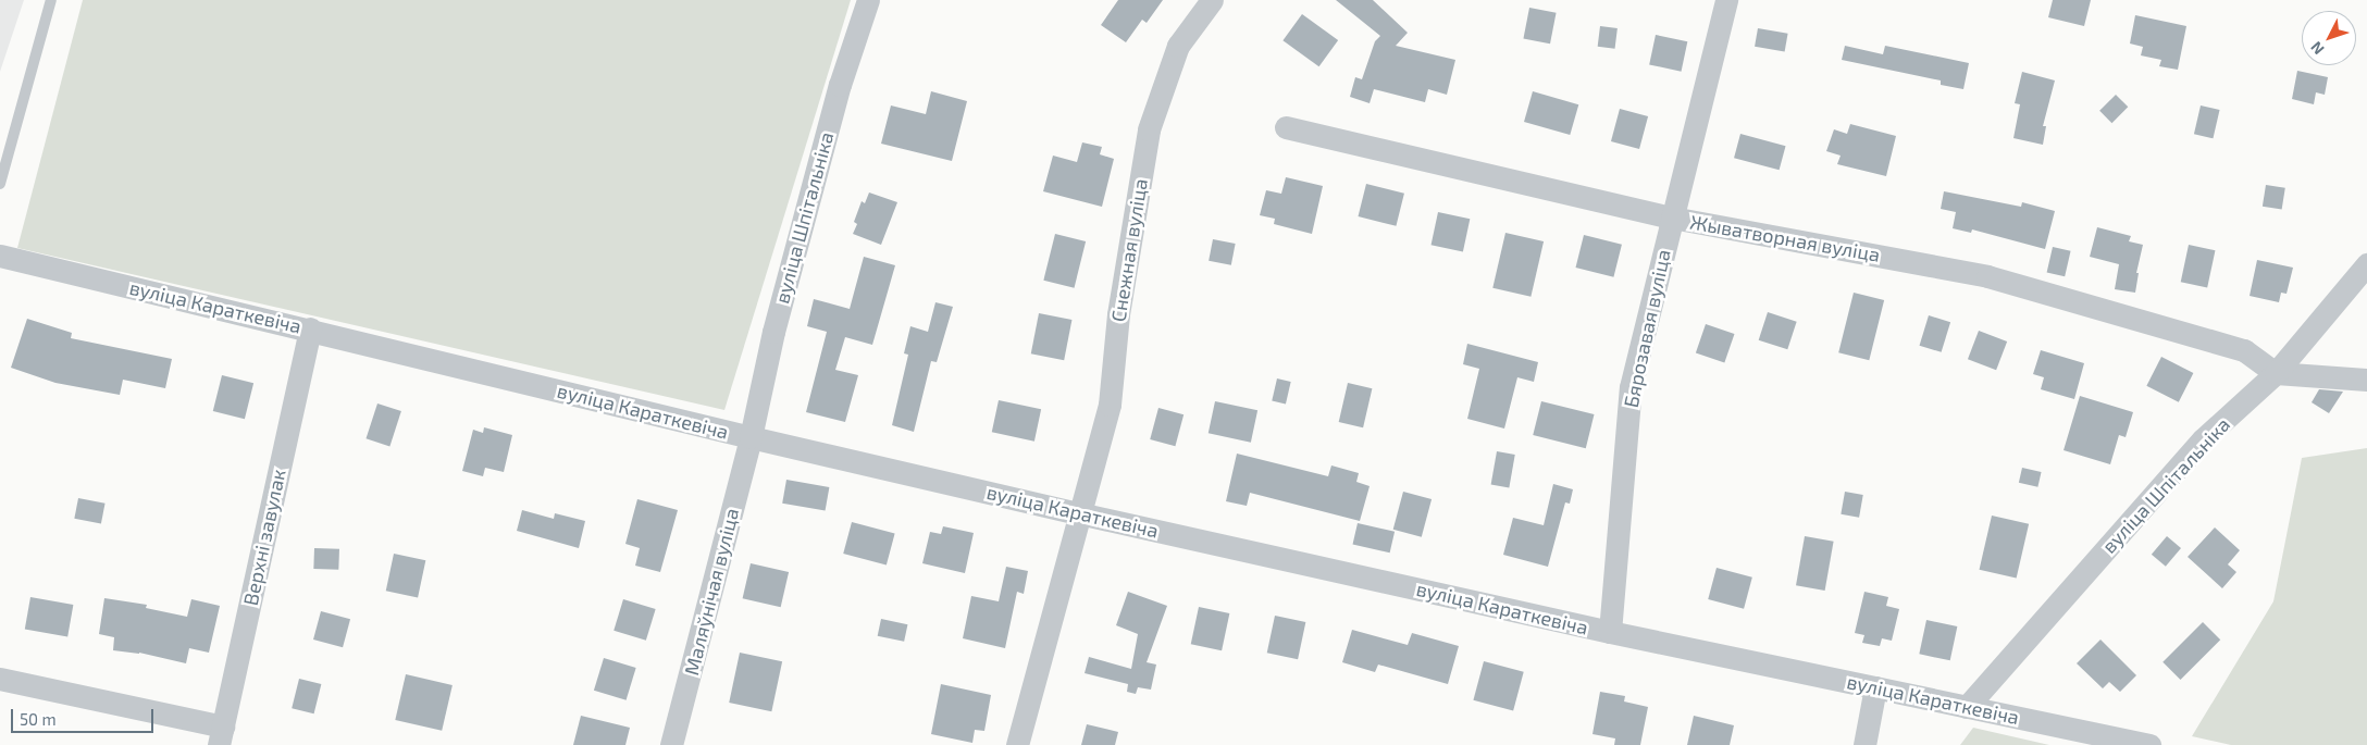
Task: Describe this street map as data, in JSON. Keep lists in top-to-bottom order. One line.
{"streets":{"street":["вуліца Шпітальніка","Жыватворная вуліца","Снежная вуліца","вуліца Караткевіча","Бярозавая вуліца","Верхні завулак","Маляўнічая вуліца"]},"crossings":[["вуліца Шпітальніка","Жыватворная вуліца"],["вуліца Шпітальніка","вуліца Караткевіча"],["вуліца Шпітальніка","Маляўнічая вуліца"],["Жыватворная вуліца","Бярозавая вуліца"],["Снежная вуліца","вуліца Караткевіча"],["вуліца Караткевіча","Бярозавая вуліца"],["вуліца Караткевіча","Верхні завулак"],["вуліца Караткевіча","Маляўнічая вуліца"]],"scale_bar":"50 m","north":"bottom left"}
